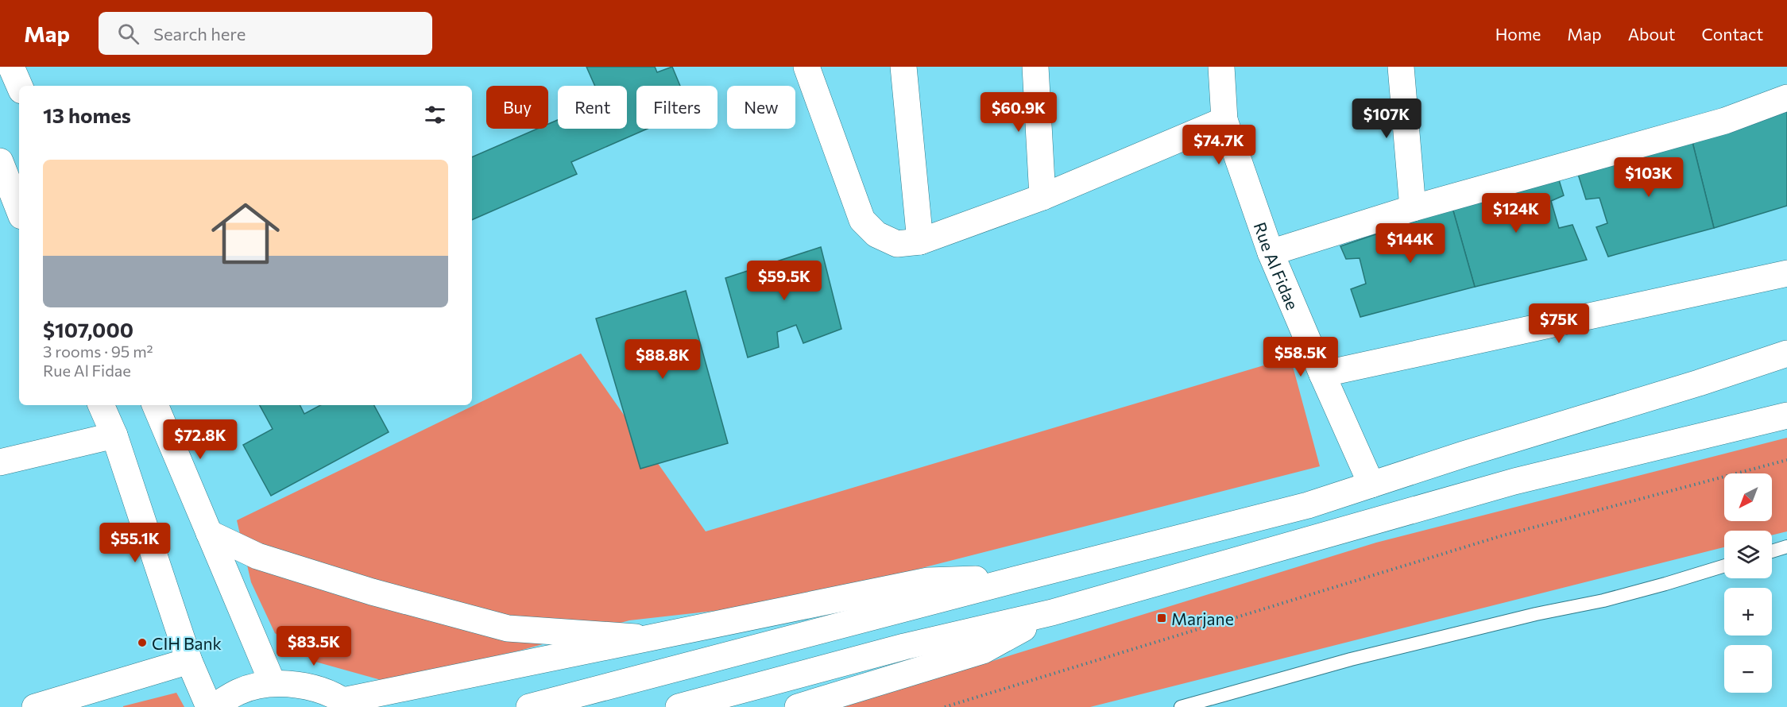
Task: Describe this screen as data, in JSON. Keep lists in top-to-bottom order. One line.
{"streets":{"main road":["Rue Al Fidae"]},"places":{"transit":["Marjane"],"other":["CIH Bank"]},"north":"bottom left","page":{"header":"Map","search":"Search here","nav":["Home","Map","About","Contact"],"chip":["Buy","Rent","Filters","New"],"heading":"13 homes","price":["$60.9K","$107K","$74.7K","$103K","$124K","$144K","$59.5K","$75K","$58.5K","$88.8K","$72.8K","$55.1K","$83.5K"],"list":[{"name":"$107,000","note":"3 rooms · 95 m² · Rue Al Fidae"}],"map_buttons":["+","−"]}}
